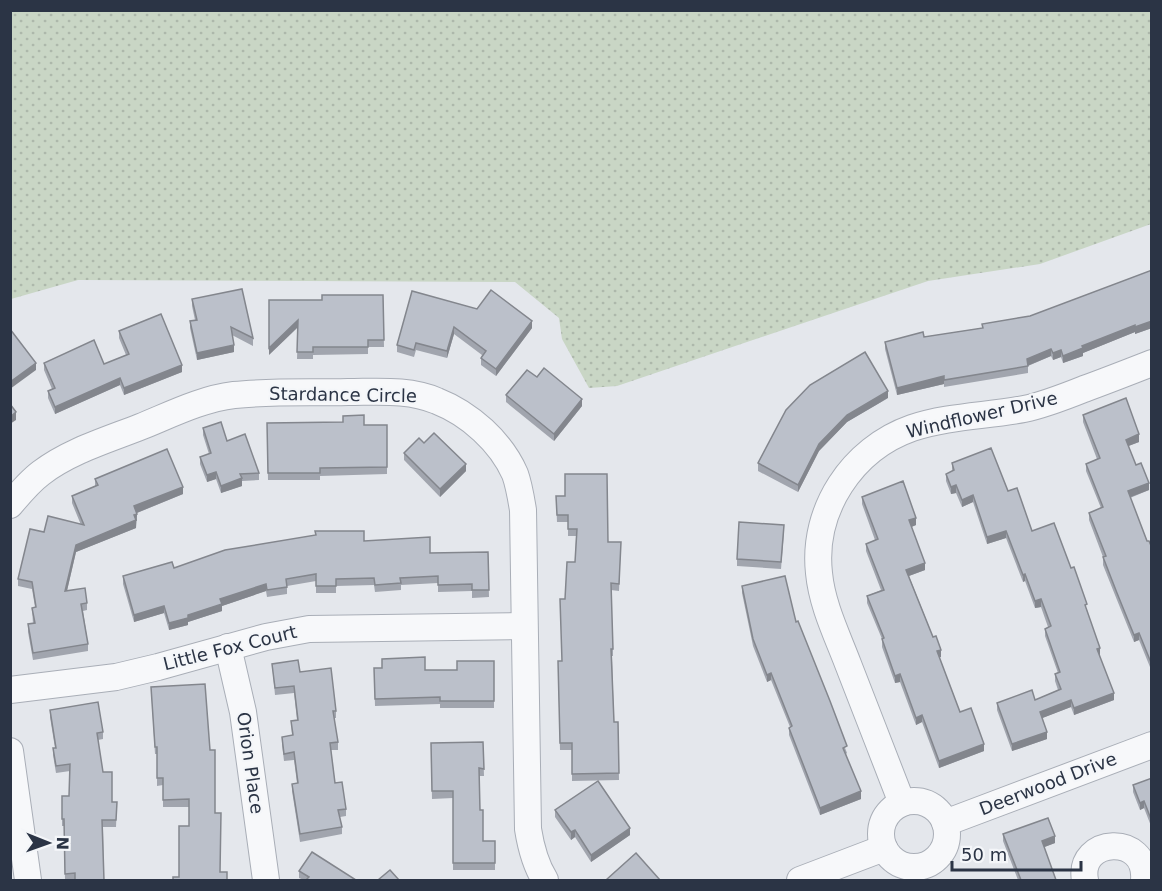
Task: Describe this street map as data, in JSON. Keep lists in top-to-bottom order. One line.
{"streets":{"street":["Stardance Circle","Windflower Drive","Little Fox Court","Orion Place","Deerwood Drive"]},"crossings":[["Stardance Circle","Little Fox Court"],["Windflower Drive","Deerwood Drive"],["Little Fox Court","Orion Place"]],"scale_bar":"50 m","north":"right"}
